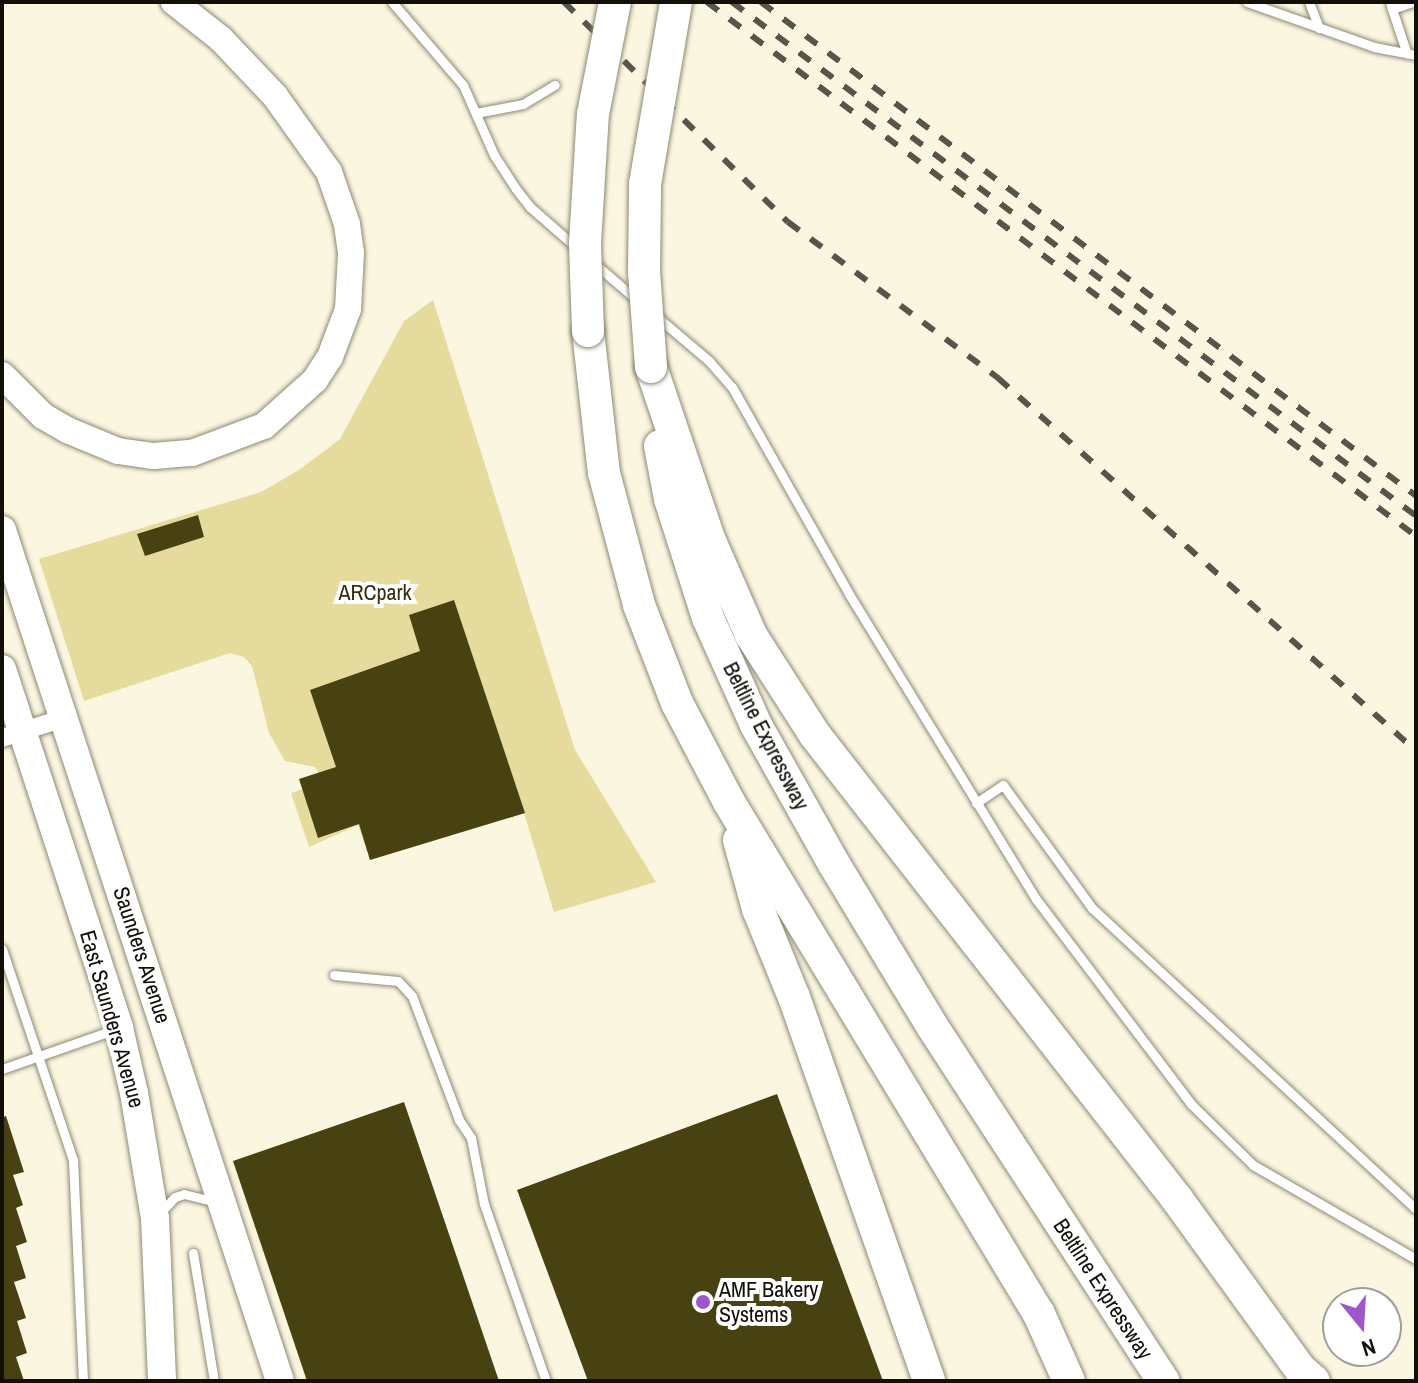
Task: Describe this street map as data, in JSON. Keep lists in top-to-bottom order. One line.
{"streets":{"highway":["Beltline Expressway"],"main road":["Saunders Avenue","East Saunders Avenue"]},"parks":["ARCpark"],"places":["AMF Bakery Systems"],"north":"bottom"}
